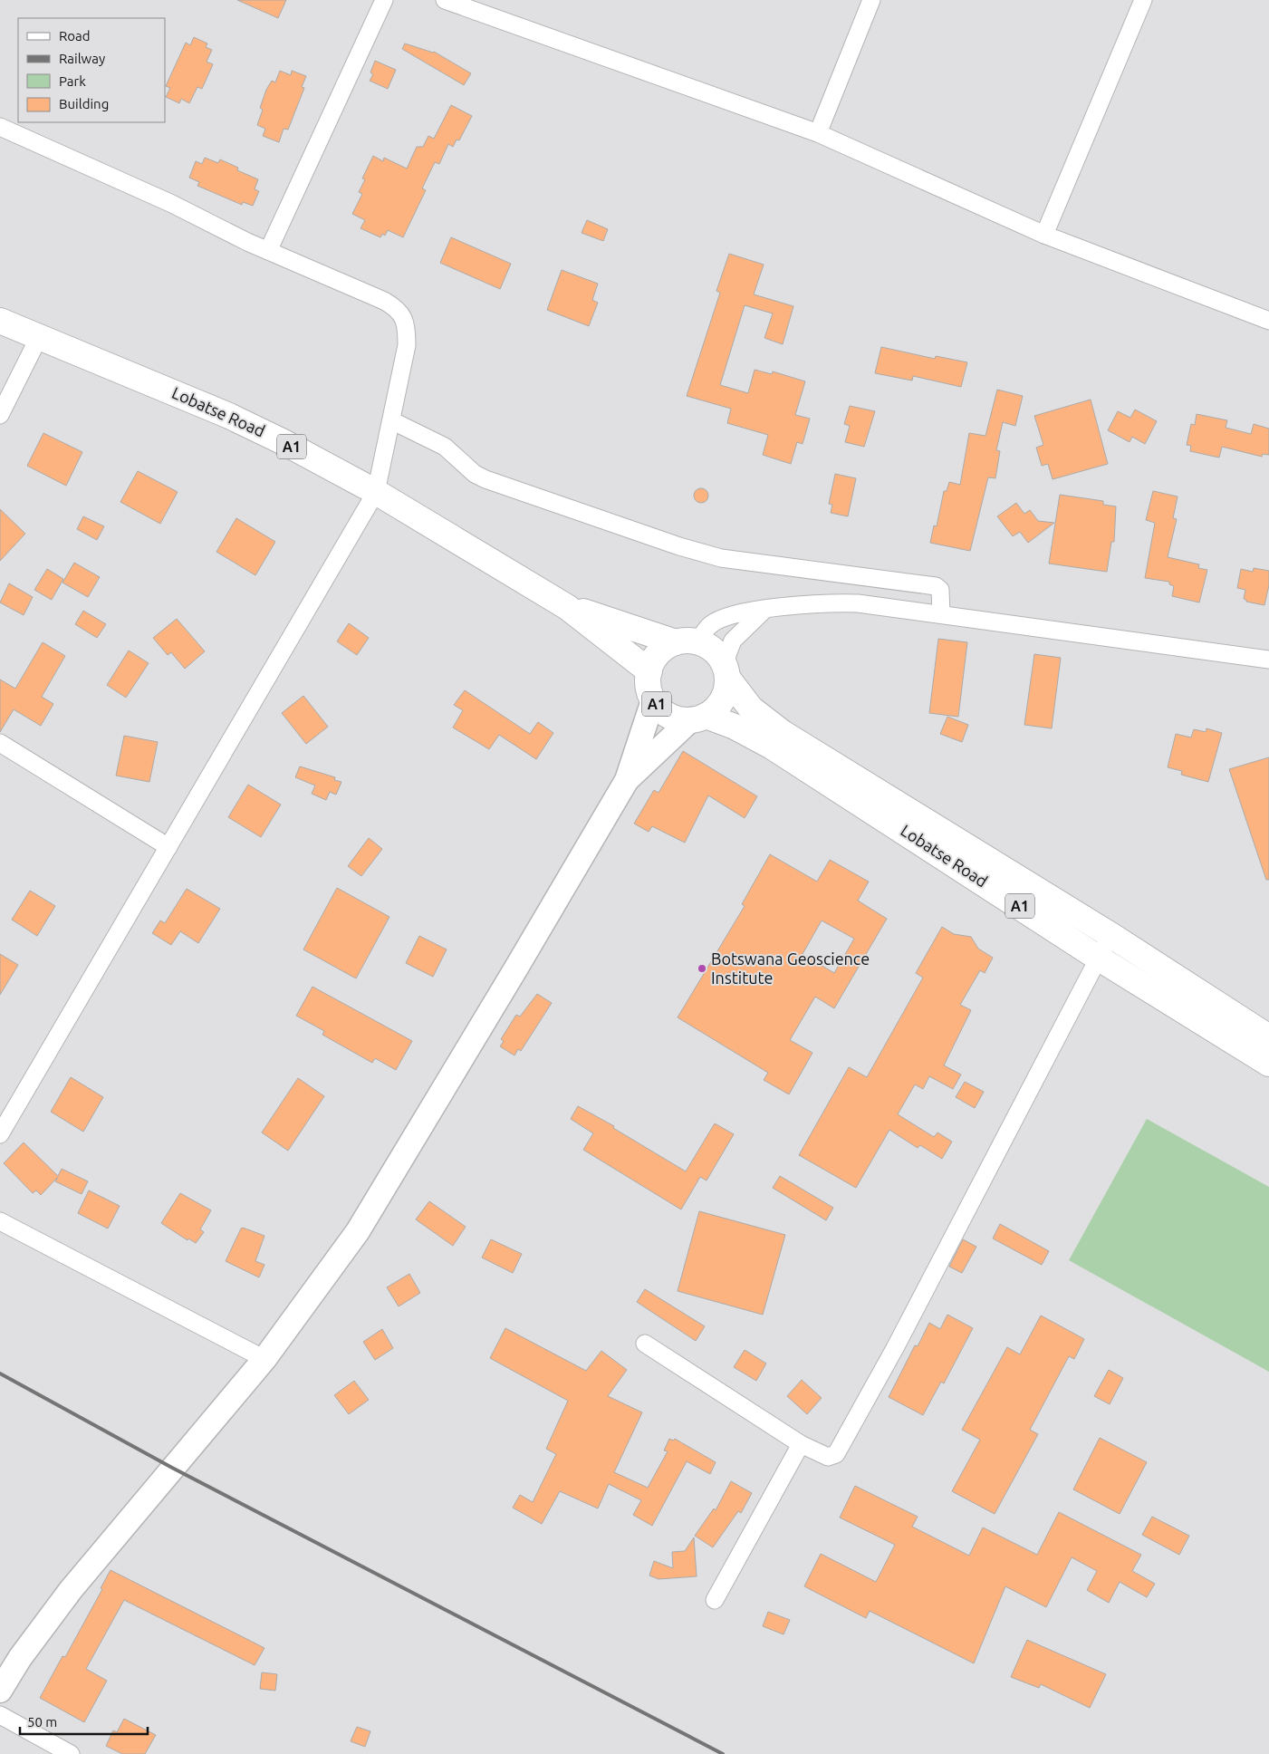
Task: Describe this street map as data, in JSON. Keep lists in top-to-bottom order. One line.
{"streets":{"highway":["Lobatse Road","A1"]},"crossings":[["Lobatse Road","A1"]],"places":["Botswana Geoscience Institute"],"legend":["Road","Railway","Park","Building"],"scale_bar":"50 m"}
